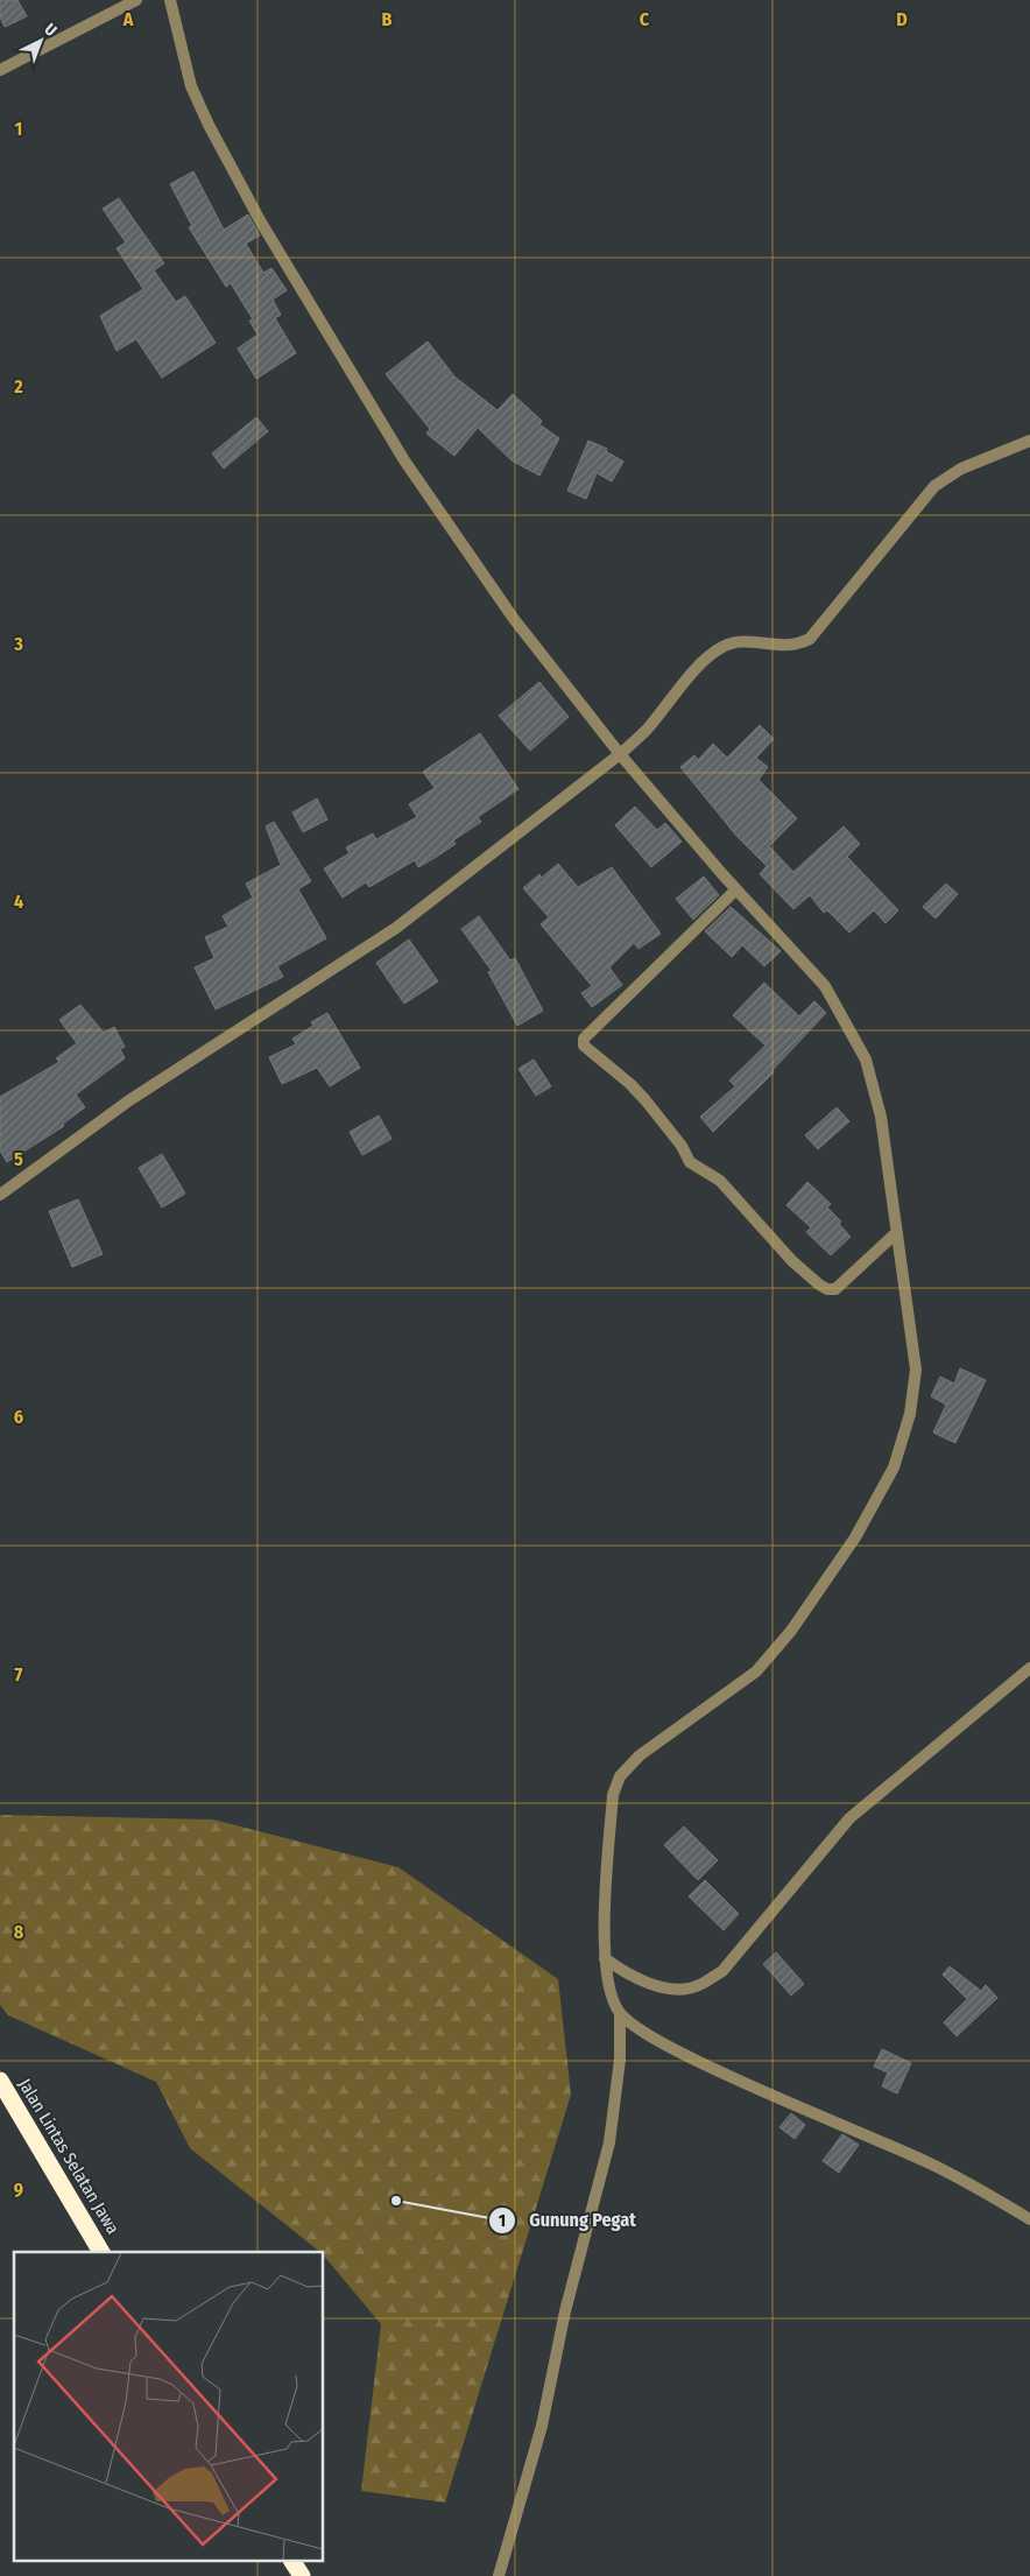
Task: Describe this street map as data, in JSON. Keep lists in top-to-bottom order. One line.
{"streets":{"highway":["Jalan Lintas Selatan Jawa"]},"places":["Gunung Pegat"],"north":"top right","grid":{"columns":["A","B","C","D"],"rows":["1","2","3","4","5","6","7","8","9"]}}
